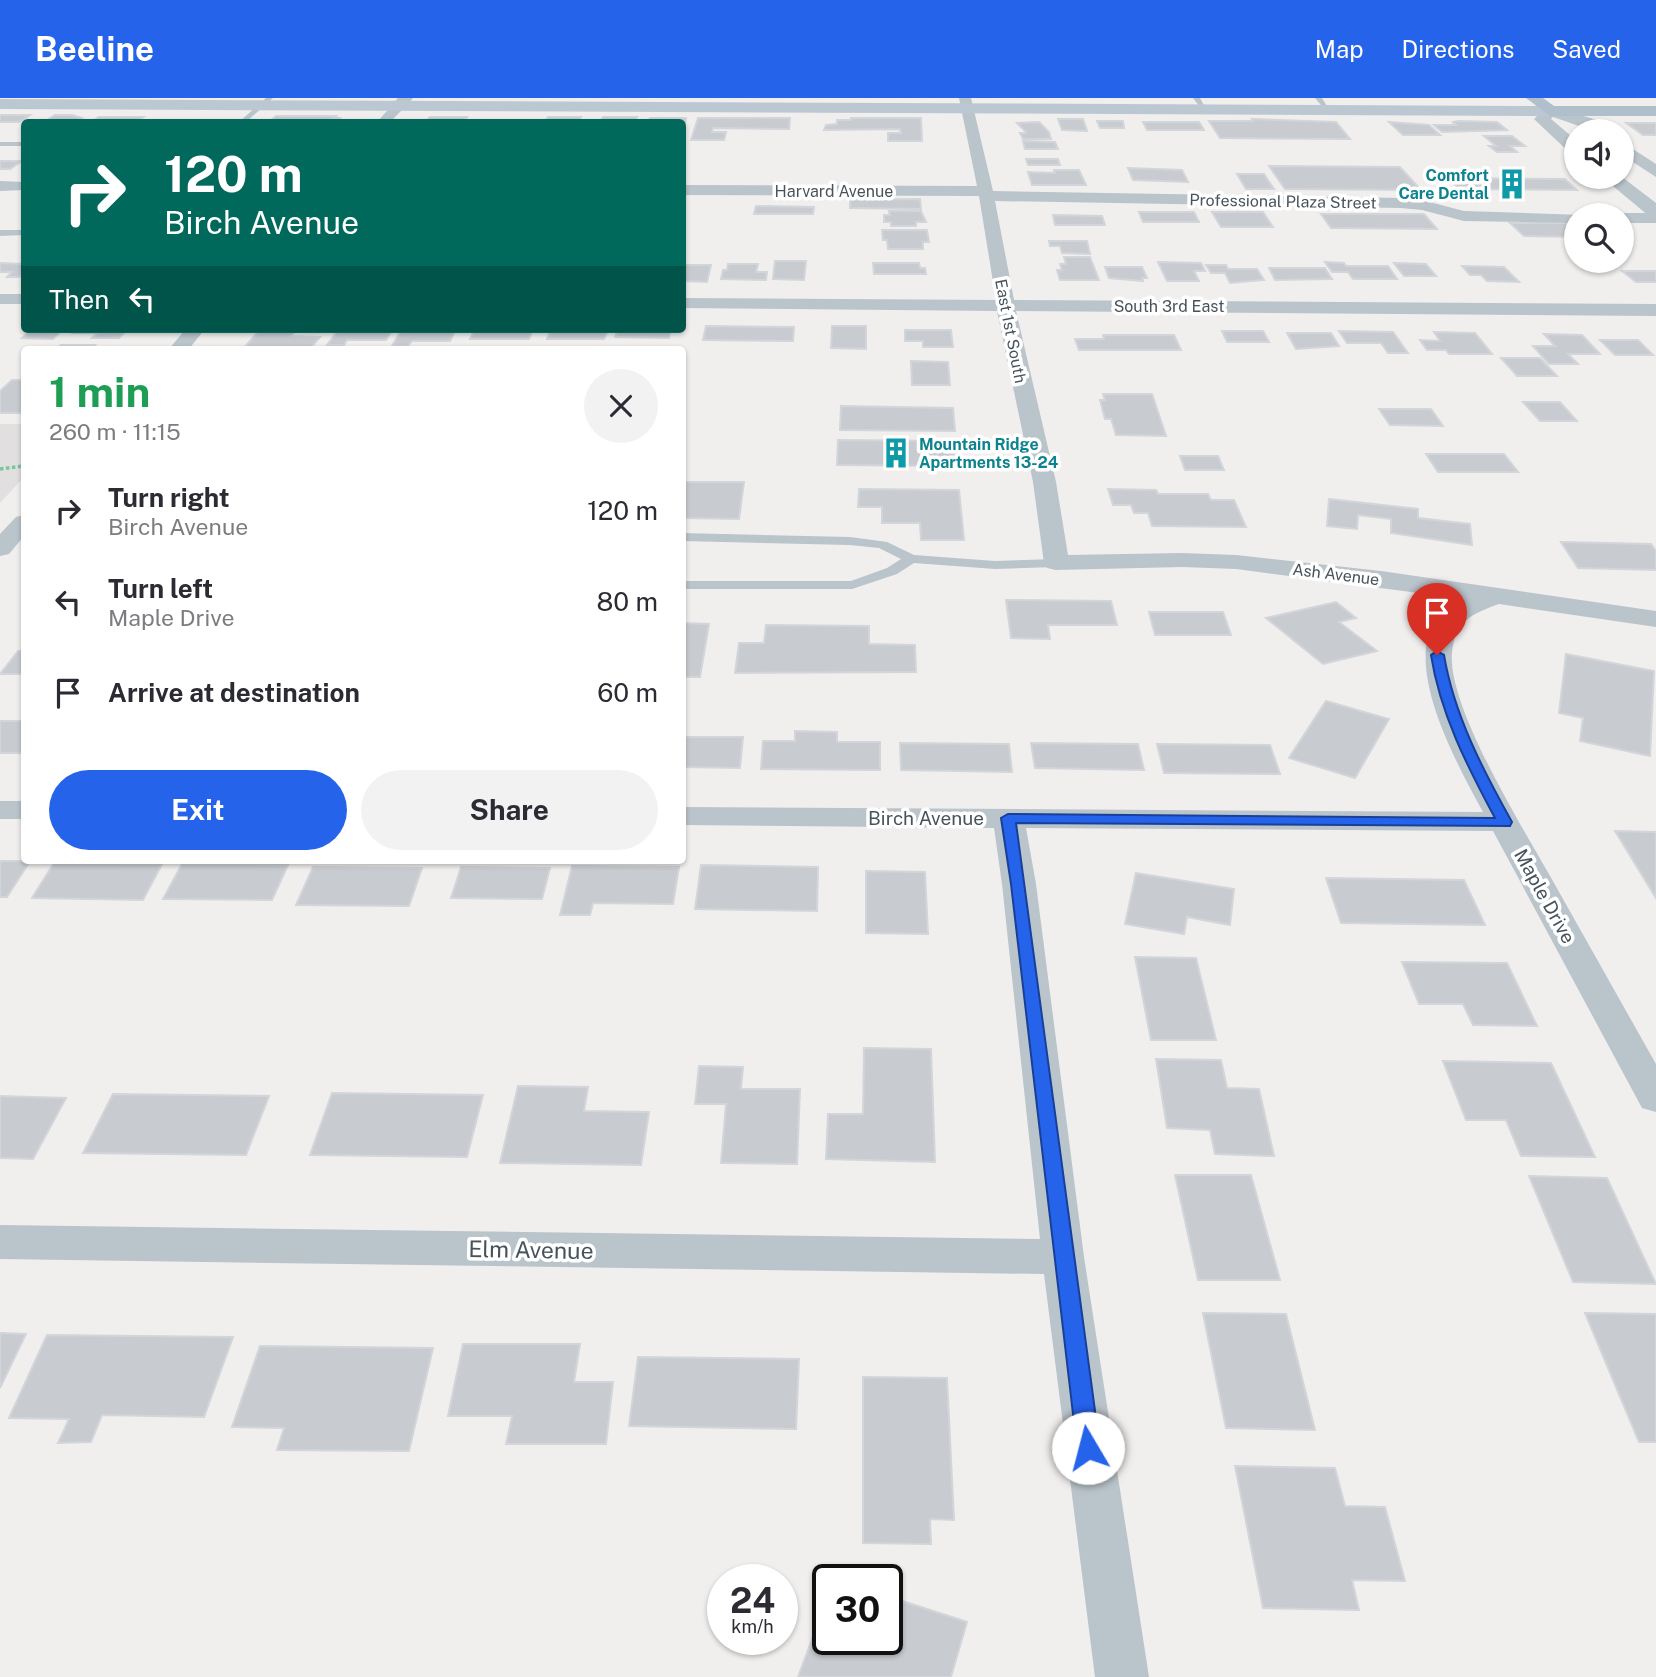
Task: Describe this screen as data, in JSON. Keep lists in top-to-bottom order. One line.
{"streets":{"street":["Harvard Avenue","Professional Plaza Street","South 3rd East","East 1st South","Ash Avenue","Birch Avenue","Maple Drive","Elm Avenue"]},"crossings":[["Harvard Avenue","Professional Plaza Street"],["Harvard Avenue","East 1st South"],["Professional Plaza Street","East 1st South"],["South 3rd East","East 1st South"],["East 1st South","Ash Avenue"],["Ash Avenue","Maple Drive"],["Birch Avenue","Maple Drive"]],"places":{"building":["Comfort Care Dental","Mountain Ridge Apartments 13-24"]},"page":{"header":"Beeline","nav":["Map","Directions","Saved"],"turn":["120 m","Birch Avenue"],"then":"Then","heading":["1 min","260 m · 11:15"],"list":[{"name":"Turn right","note":"Birch Avenue","value":"120 m"},{"name":"Turn left","note":"Maple Drive","value":"80 m"},{"name":"Arrive at destination","value":"60 m"}],"buttons":["Exit","Share"],"speed":"24 km/h","limit":"30"}}
